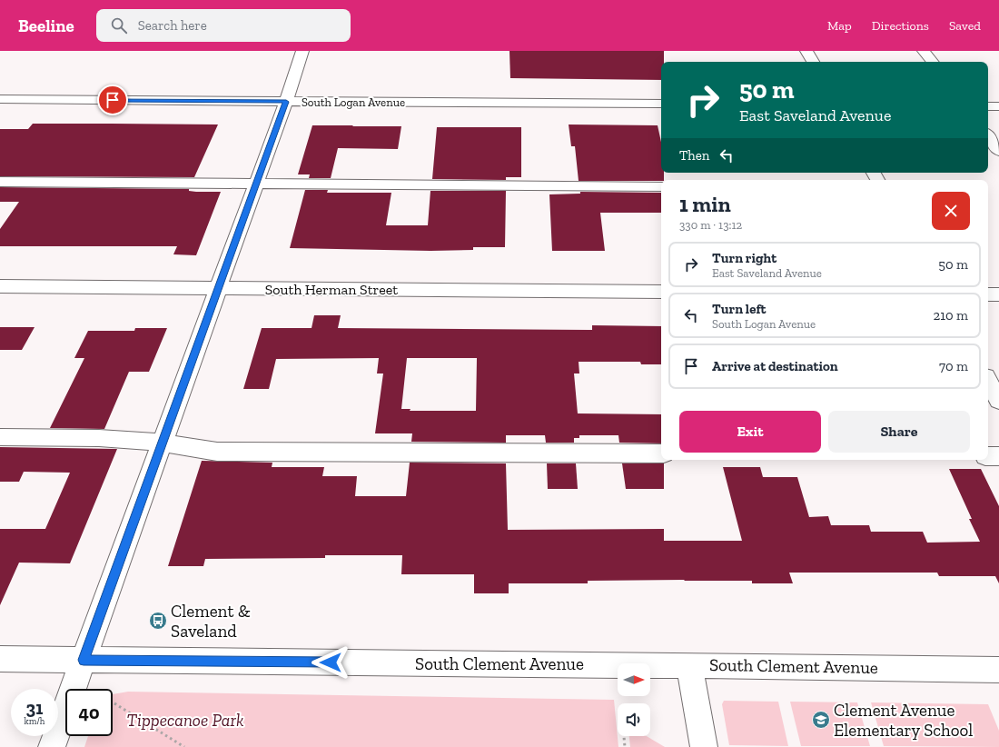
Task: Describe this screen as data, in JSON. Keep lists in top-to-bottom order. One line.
{"streets":{"street":["South Logan Avenue","South Herman Street","South Clement Avenue"]},"parks":["Tippecanoe Park"],"places":{"bus stop":["Clement & Saveland"],"school or university":["Clement Avenue Elementary School"]},"north":"right","page":{"header":"Beeline","search":"Search here","nav":["Map","Directions","Saved"],"turn":["50 m","East Saveland Avenue"],"then":"Then","heading":["1 min","330 m · 13:12"],"list":[{"name":"Turn right","note":"East Saveland Avenue","value":"50 m"},{"name":"Turn left","note":"South Logan Avenue","value":"210 m"},{"name":"Arrive at destination","value":"70 m"}],"buttons":["Exit","Share"],"speed":"31 km/h","limit":"40"}}
